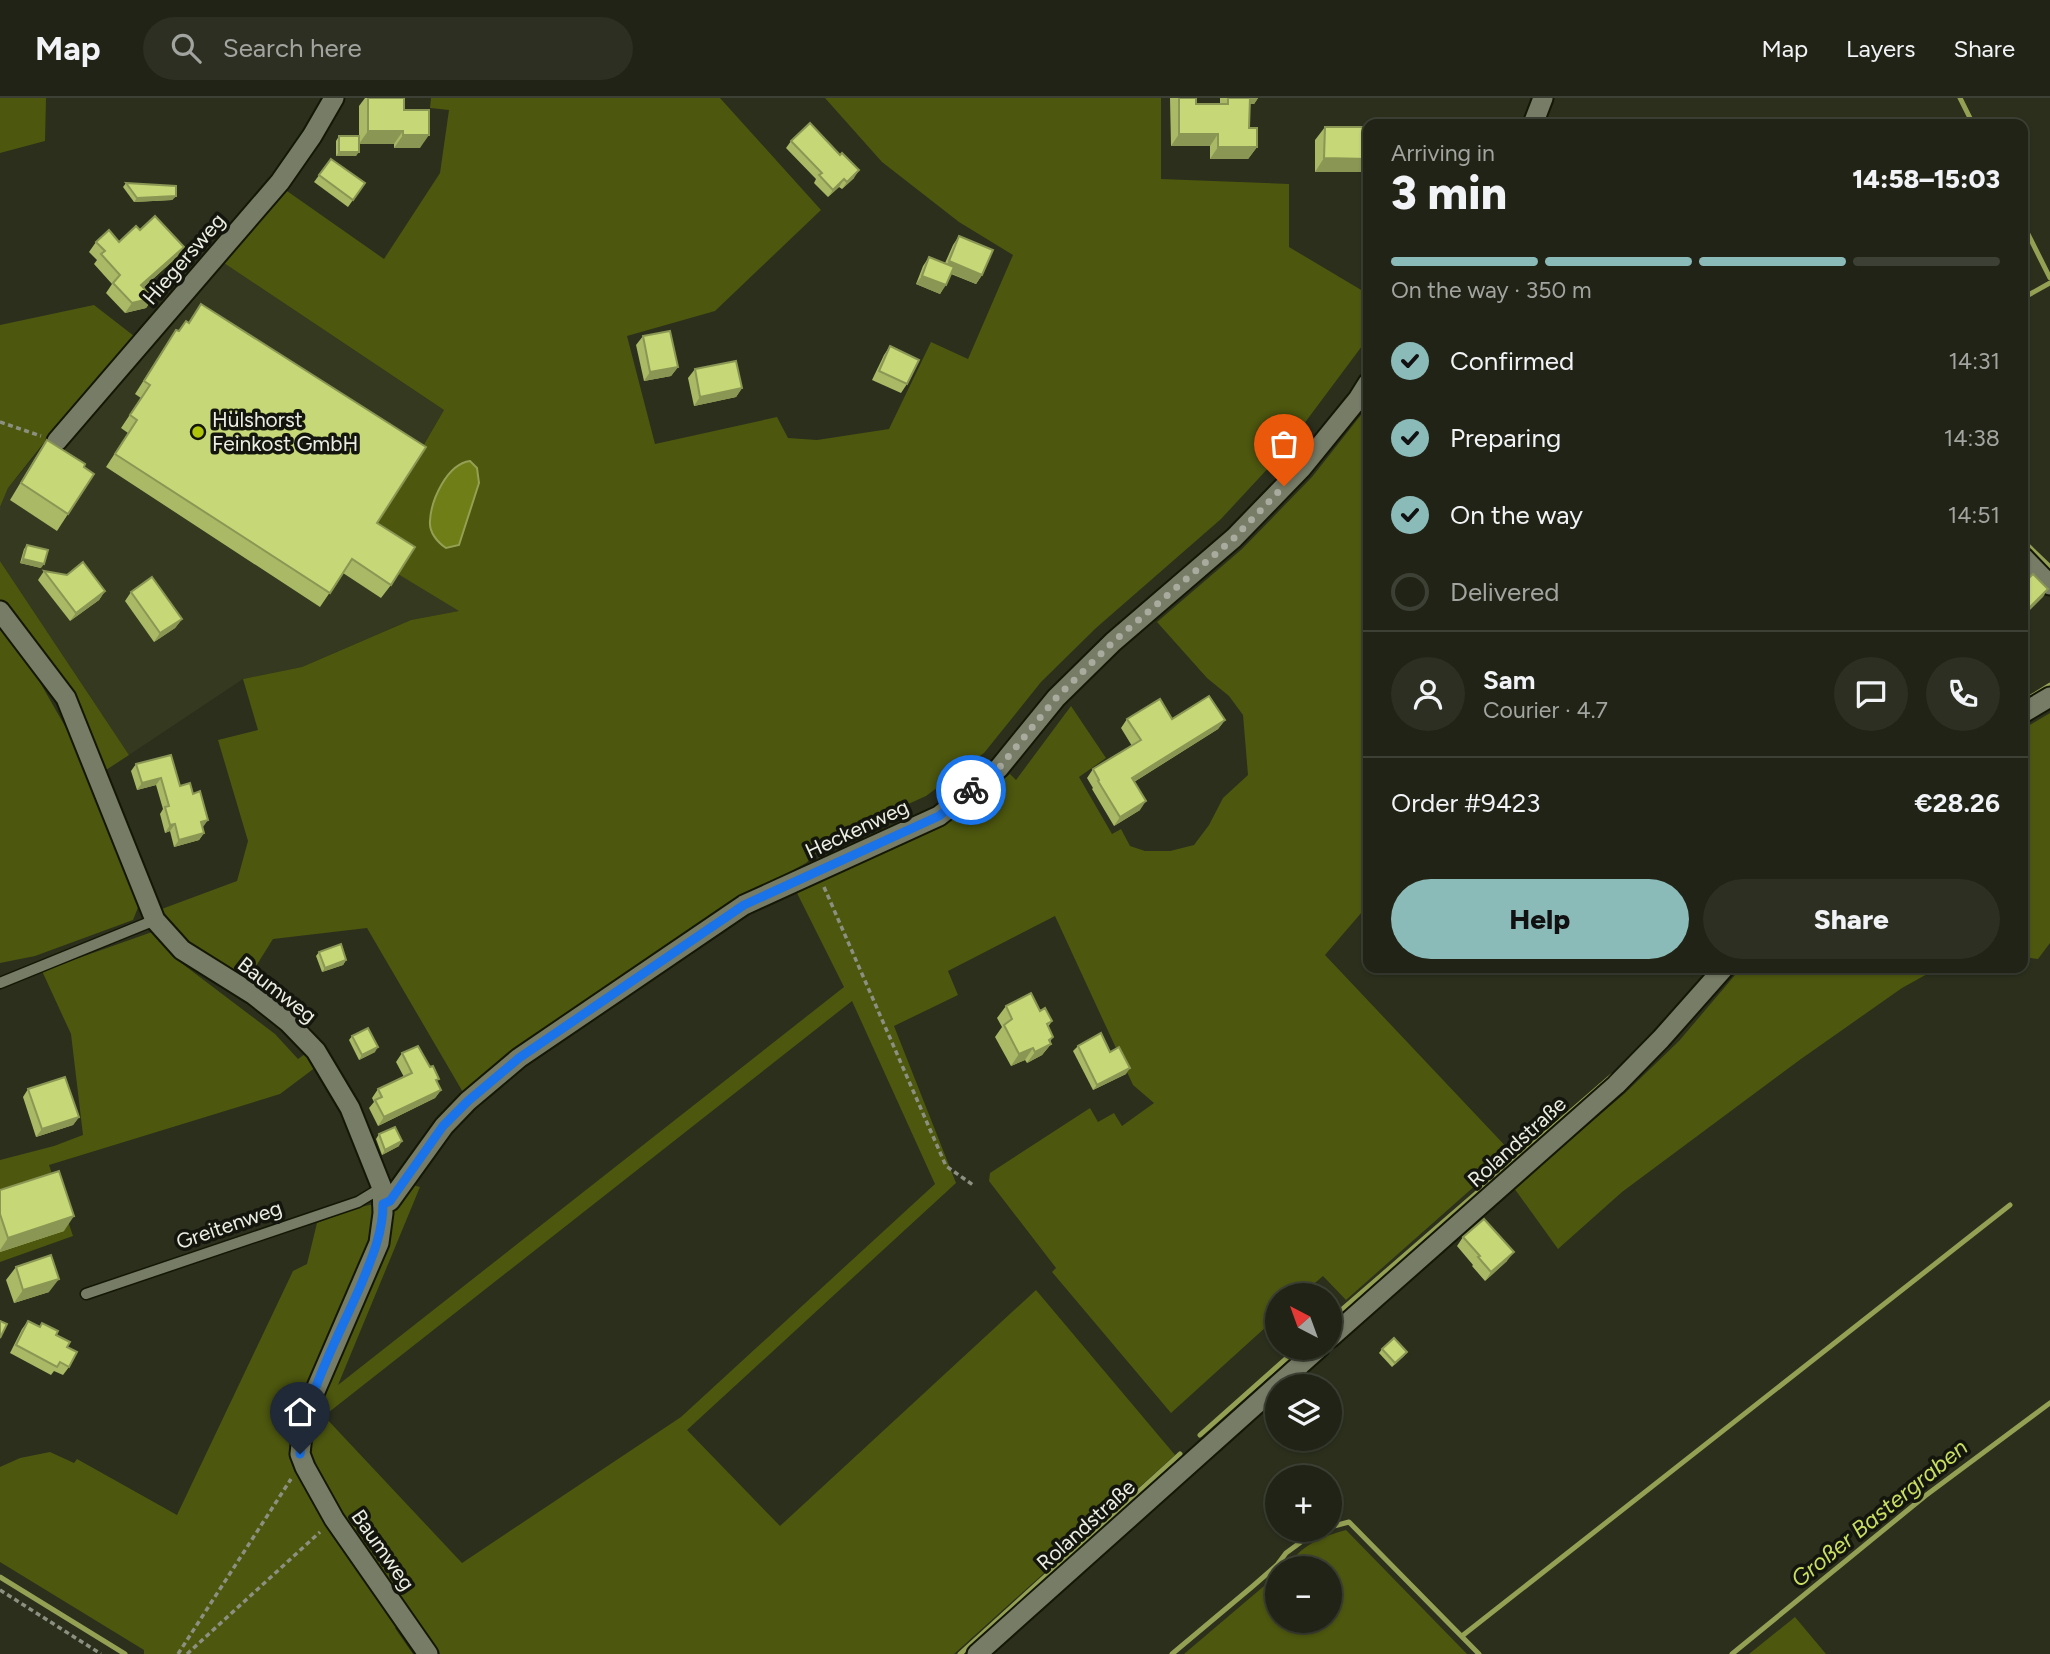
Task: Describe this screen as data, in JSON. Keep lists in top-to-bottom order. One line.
{"streets":{"street":["Hiegersweg","Heckenweg","Baumweg","Rolandstraße"],"lane":["Greitenweg"]},"crossings":[["Heckenweg","Baumweg"],["Heckenweg","Greitenweg"],["Baumweg","Greitenweg"]],"water":["Großer Bastergraben"],"places":["Hülshorst Feinkost GmbH"],"north":"top left","page":{"header":"Map","search":"Search here","nav":["Map","Layers","Share"],"heading":["3 min","Arriving in","14:58–15:03"],"panel":["Sam","Courier · 4.7","Order #9423","€28.26"],"bar":"On the way · 350 m","list":[["Confirmed","14:31"],["Preparing","14:38"],["On the way","14:51"],"Delivered"],"buttons":["Help","Share"],"map_buttons":["+","−"]}}
